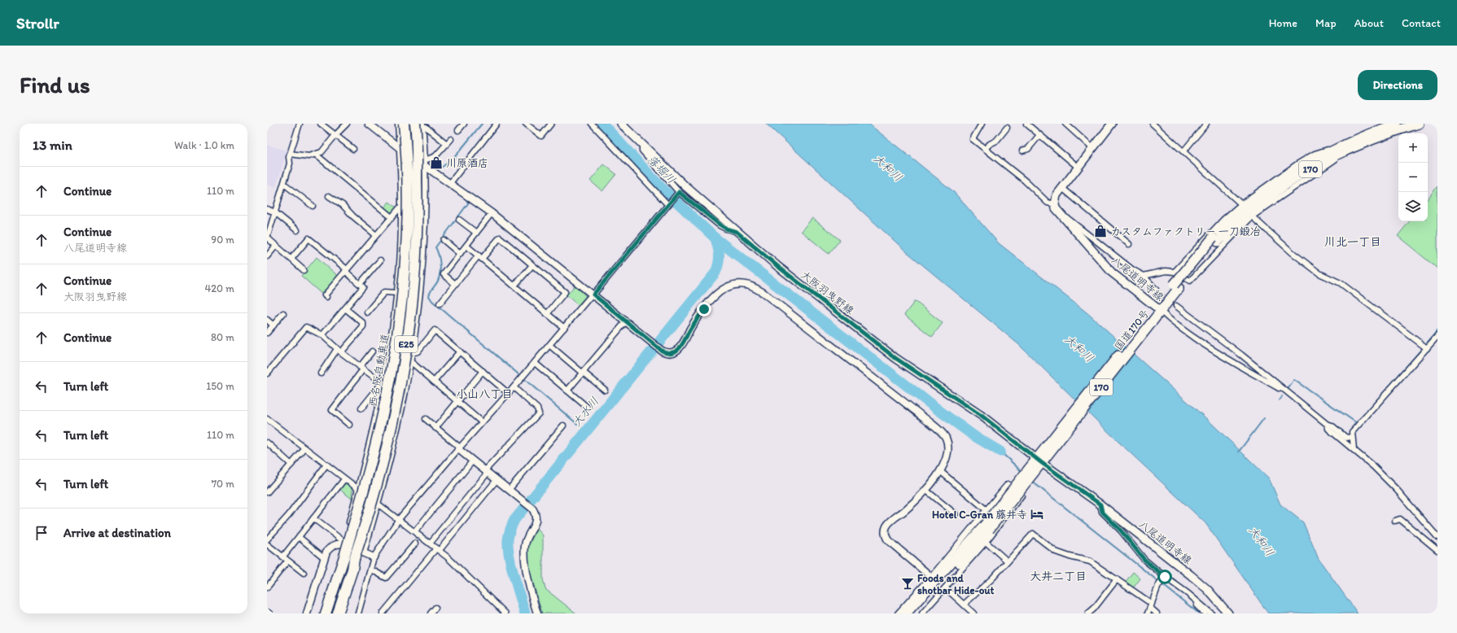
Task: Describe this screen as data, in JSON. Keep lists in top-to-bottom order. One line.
{"streets":{"highway":["170","国道170号","E25","西名阪自動車道"],"main road":["八尾道明寺線","大阪羽曳野線"]},"crossings":[["八尾道明寺線","大阪羽曳野線"],["八尾道明寺線","国道170号"],["大阪羽曳野線","国道170号"]],"districts":["川北一丁目","小山八丁目","大井二丁目"],"water":["大和川","落堀川","大水川"],"places":{"shop":["川原酒店","カスタムファクトリー 一刀鍛冶"],"hotel":["Hotel C-Gran 藤井寺"],"bar":["Foods and shotbar Hide-out"]},"page":{"header":"Strollr","nav":["Home","Map","About","Contact"],"buttons":"Directions","title":"Find us","heading":["13 min","Walk · 1.0 km"],"map_buttons":["+","−"],"list":[["Continue","110 m"],["Continue","八尾道明寺線","90 m"],["Continue","大阪羽曳野線","420 m"],["Continue","80 m"],["Turn left","150 m"],["Turn left","110 m"],["Turn left","70 m"],"Arrive at destination"]}}
